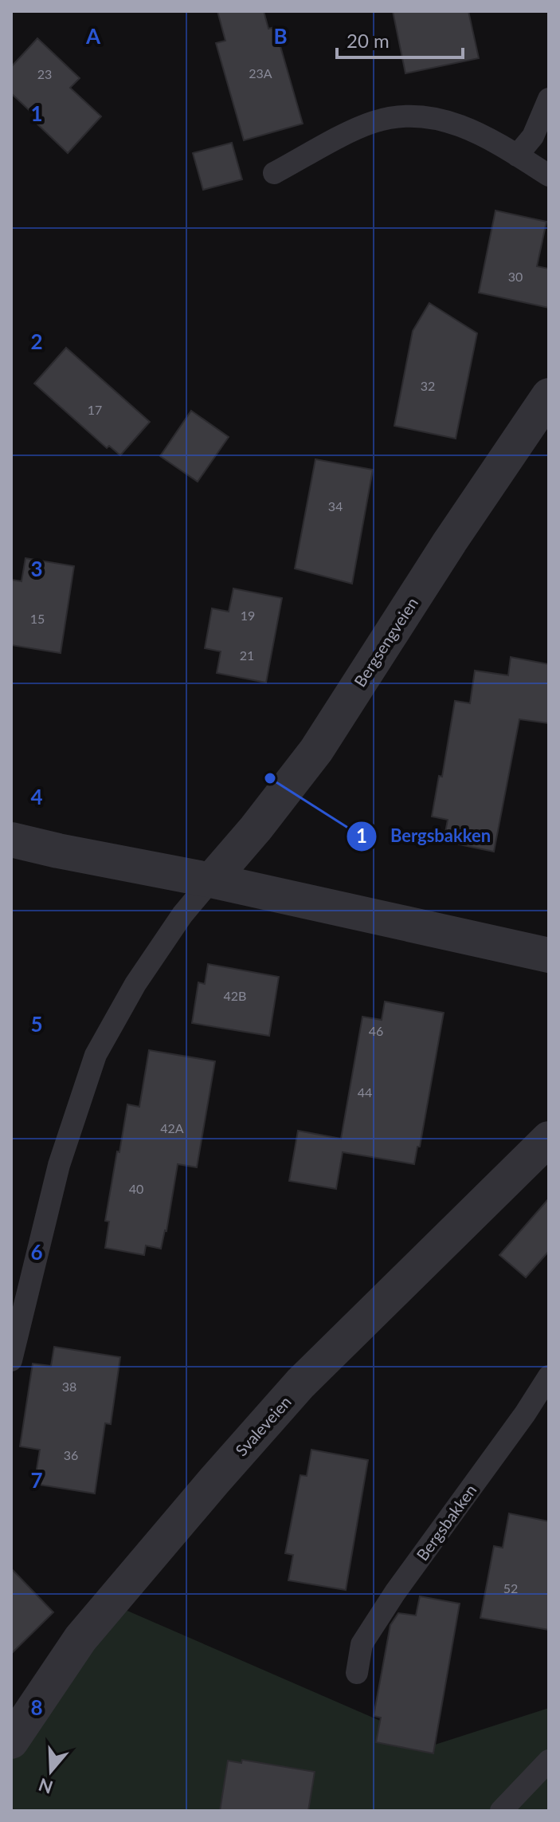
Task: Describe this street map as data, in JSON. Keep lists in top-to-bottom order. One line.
{"streets":{"street":["Bergsengveien","Svaleveien"],"lane":["Bergsbakken"]},"places":["Bergsbakken"],"house_numbers":["23A","23","30","32","17","34","19","15","21","42B","46","44","42A","40","38","36","52"],"scale_bar":"20 m","north":"bottom","grid":{"columns":["A","B"],"rows":["1","2","3","4","5","6","7","8"]}}
